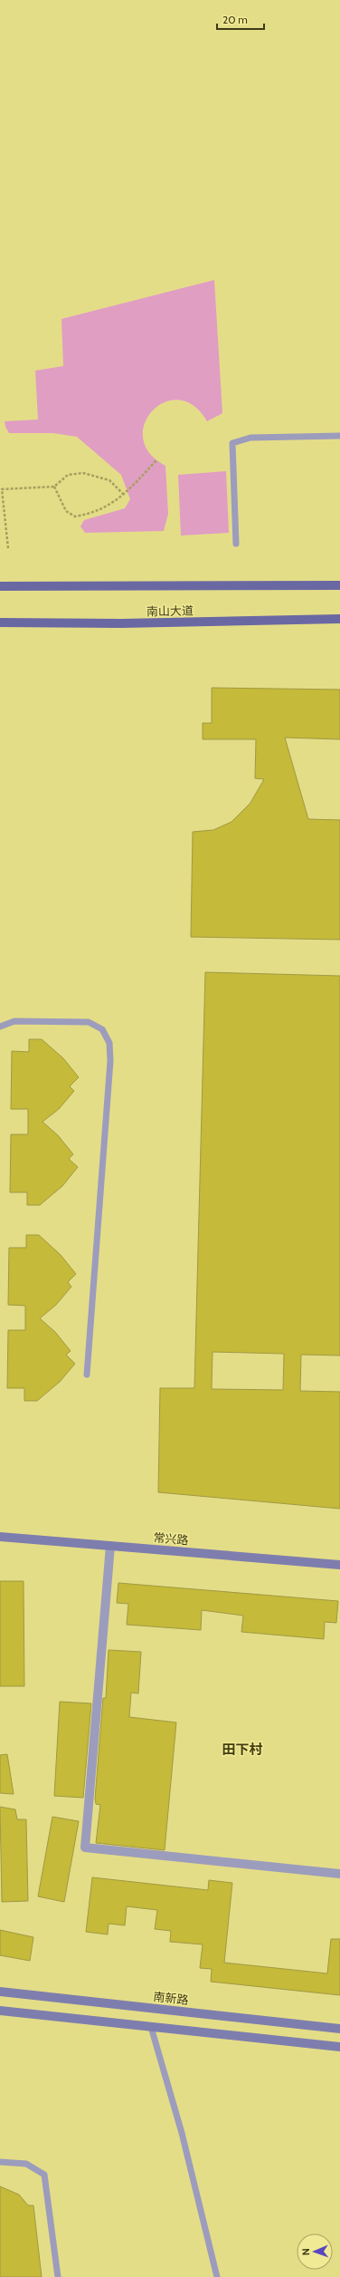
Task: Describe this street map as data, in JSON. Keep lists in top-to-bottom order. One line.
{"streets":{"main road":["南山大道","常兴路","南新路"]},"districts":["田下村"],"scale_bar":"20 m","north":"left"}
